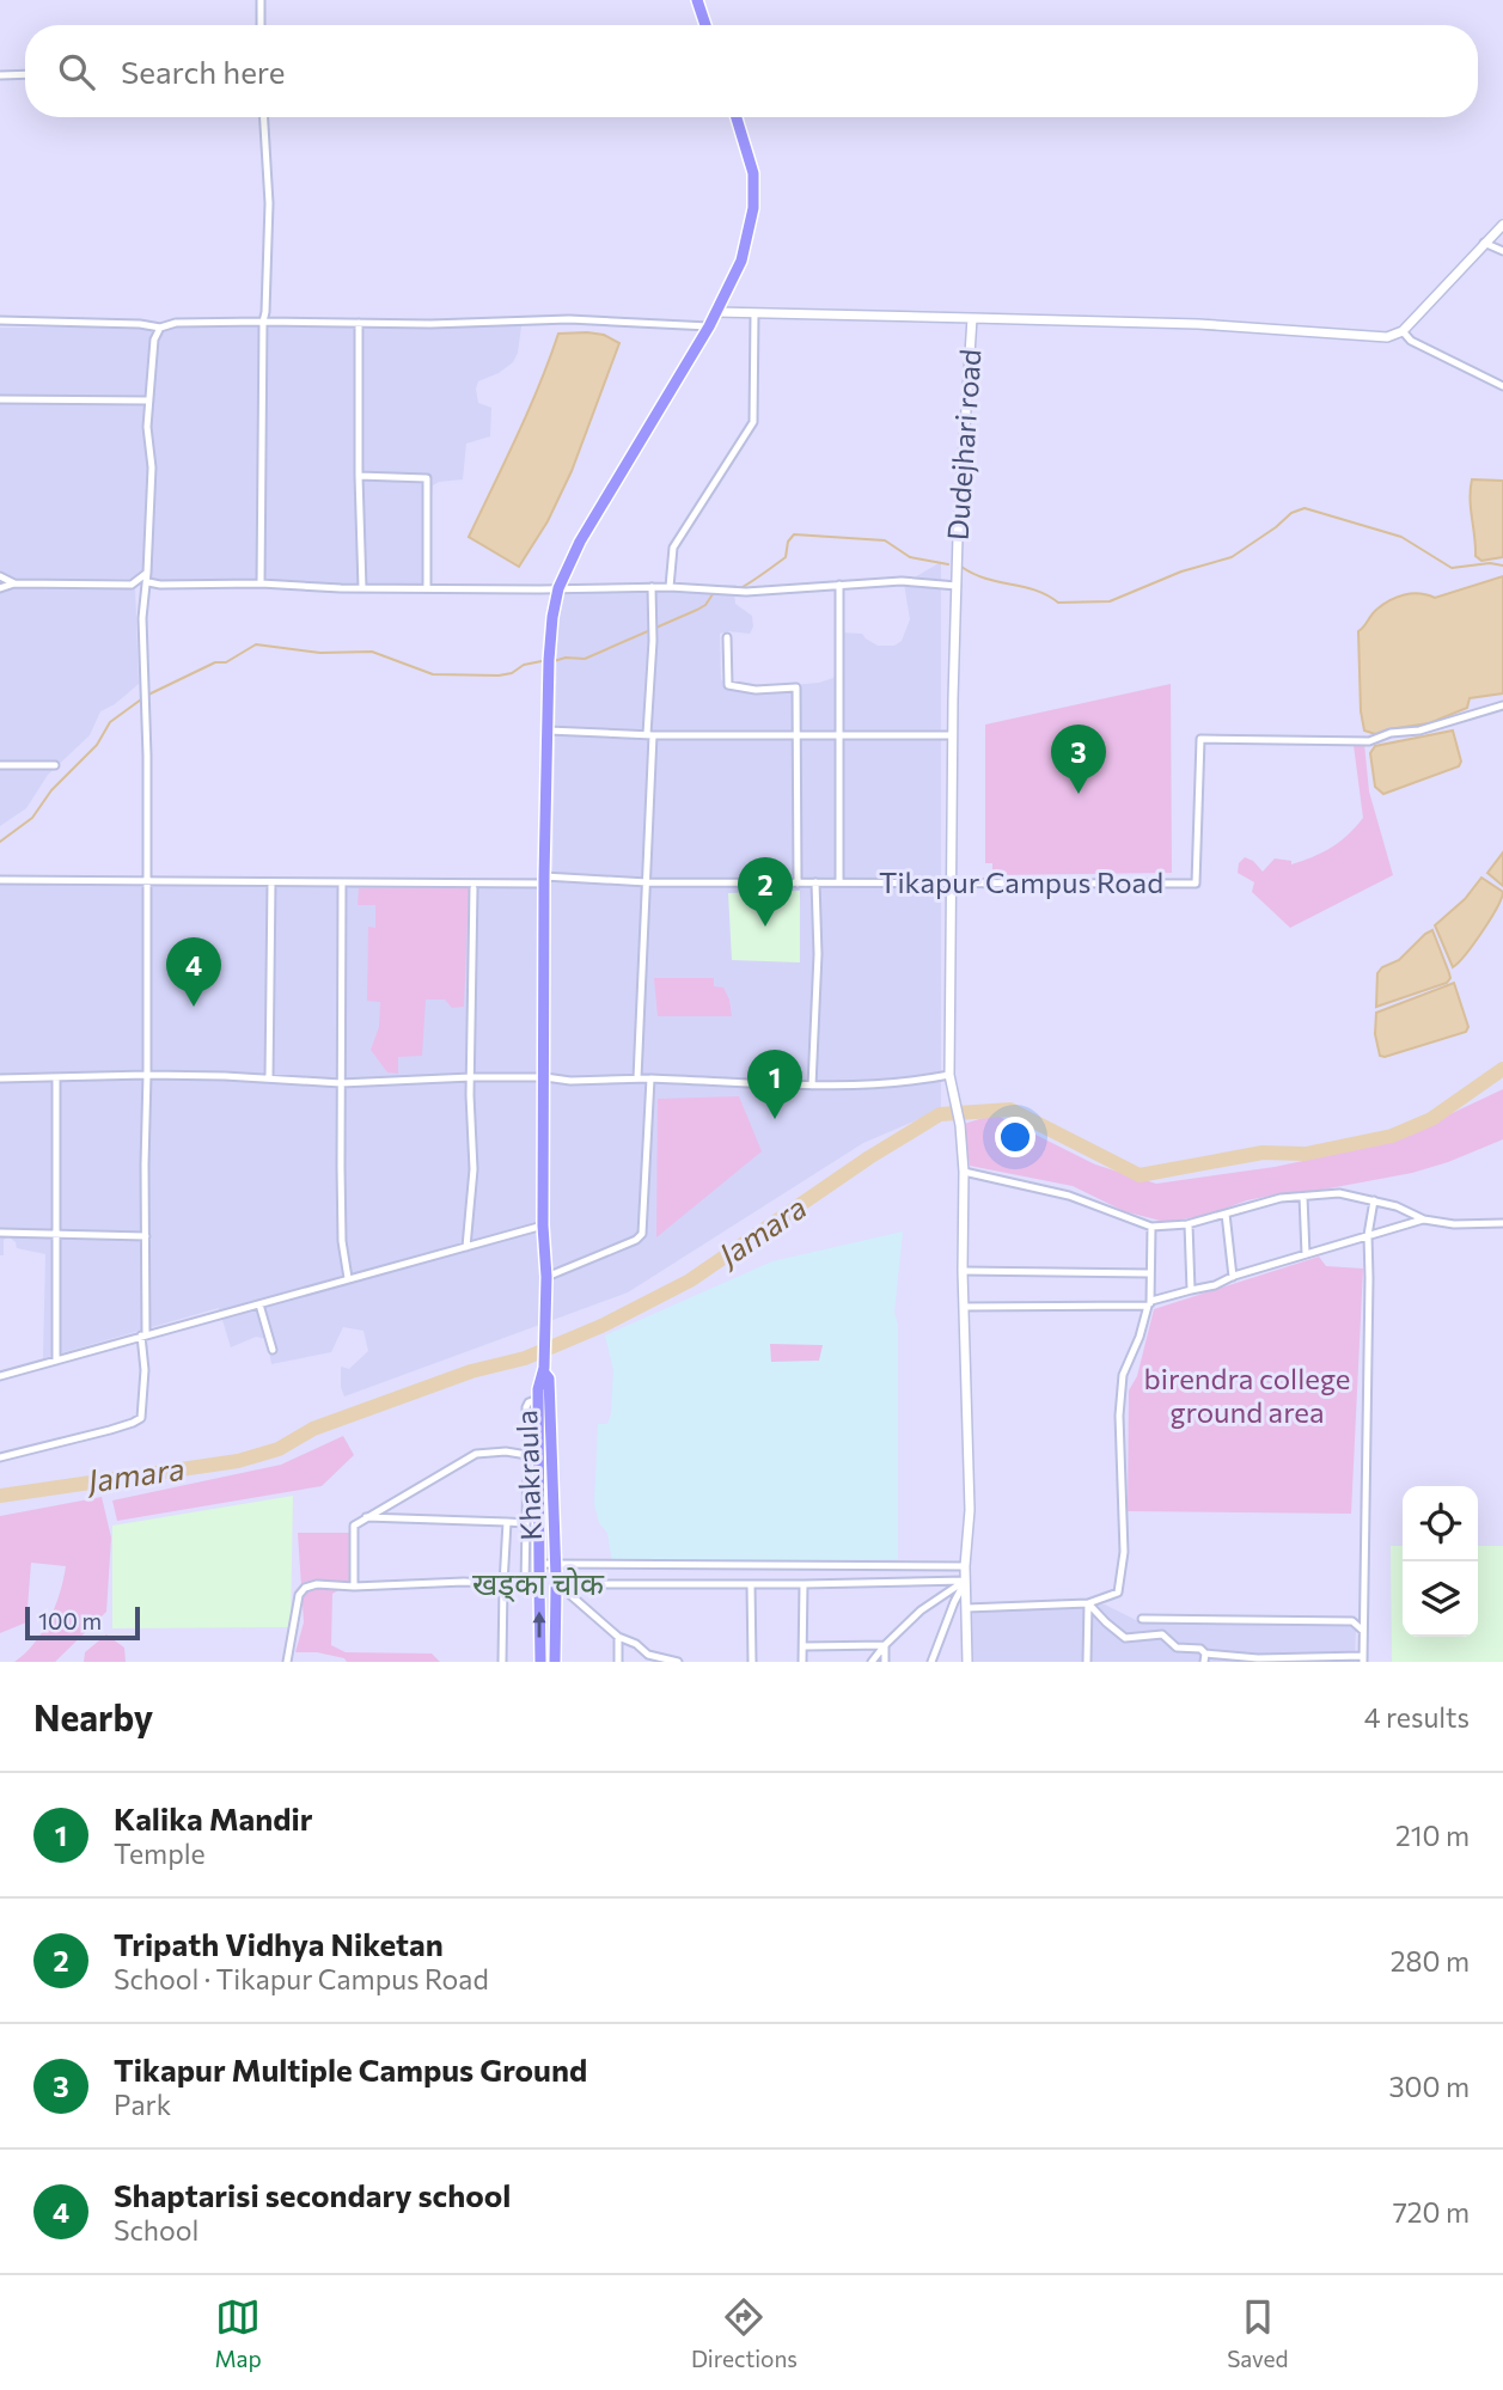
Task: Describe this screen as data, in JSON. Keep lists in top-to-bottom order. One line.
{"streets":{"main road":["Khakraula"],"street":["Dudejhari road","Tikapur Campus Road"]},"crossings":[["Dudejhari road","Tikapur Campus Road"]],"districts":["खड्का चोक"],"water":["Jamara"],"parks":["birendra college ground area"],"scale_bar":"100 m","page":{"search":"Search here","pins":["3","2","4","1"],"scale":"100 m","heading":["Nearby","4 results"],"list":[{"mark":"1","name":"Kalika Mandir","note":"Temple","value":"210 m"},{"mark":"2","name":"Tripath Vidhya Niketan","note":"School · Tikapur Campus Road","value":"280 m"},{"mark":"3","name":"Tikapur Multiple Campus Ground","note":"Park","value":"300 m"},{"mark":"4","name":"Shaptarisi secondary school","note":"School","value":"720 m"}],"nav":["Map","Directions","Saved"]}}
